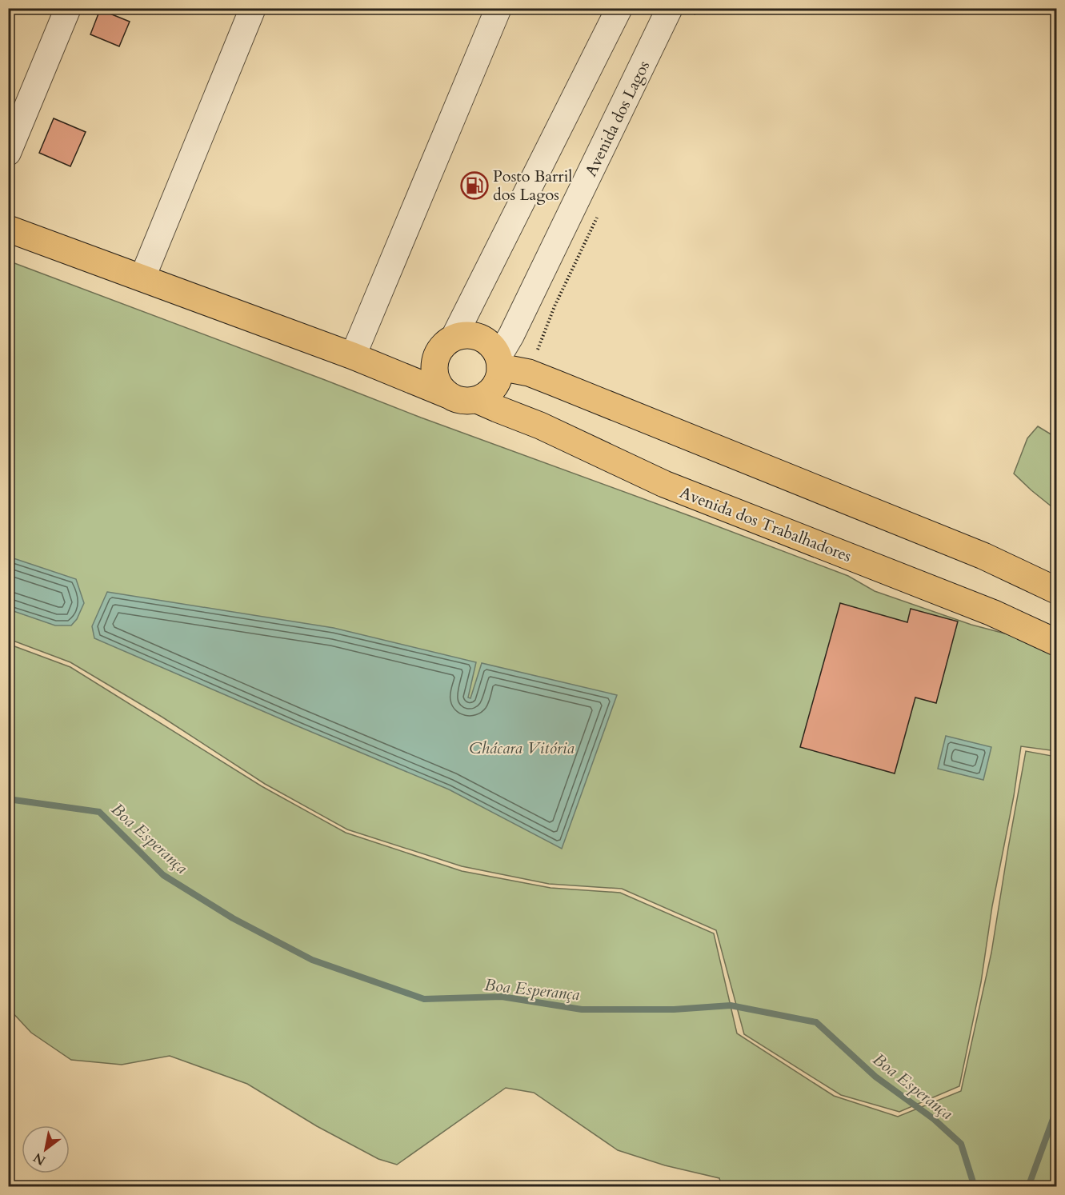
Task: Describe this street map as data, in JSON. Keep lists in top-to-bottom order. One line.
{"streets":{"main road":["Avenida dos Trabalhadores"],"street":["Avenida dos Lagos"]},"crossings":[["Avenida dos Lagos","Avenida dos Trabalhadores"]],"water":["Chácara Vitória","Boa Esperança"],"places":{"fuel station":["Posto Barril dos Lagos"]},"north":"bottom left"}
